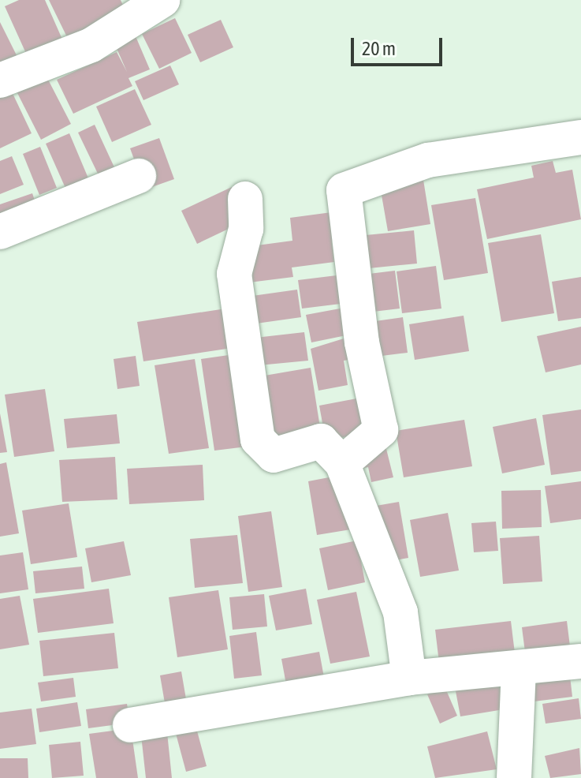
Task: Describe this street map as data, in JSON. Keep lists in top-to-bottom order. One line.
{"scale_bar":"20 m"}
